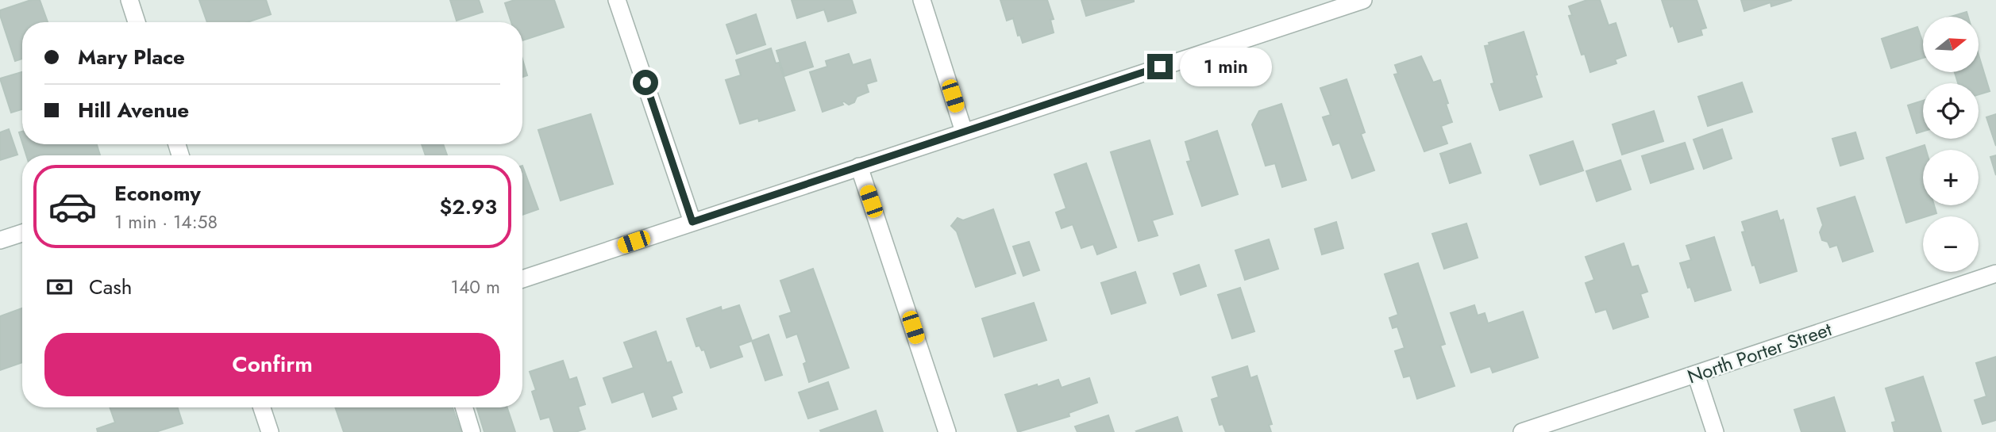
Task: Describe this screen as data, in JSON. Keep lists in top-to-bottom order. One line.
{"streets":{"street":["North Porter Street"]},"north":"right","page":{"map_buttons":["+","−"],"banner":["Mary Place","Hill Avenue"],"bubble":"1 min","list":[{"name":"Economy","note":"1 min · 14:58","value":"$2.93"}],"pay":["Cash","140 m"],"buttons":"Confirm"}}
